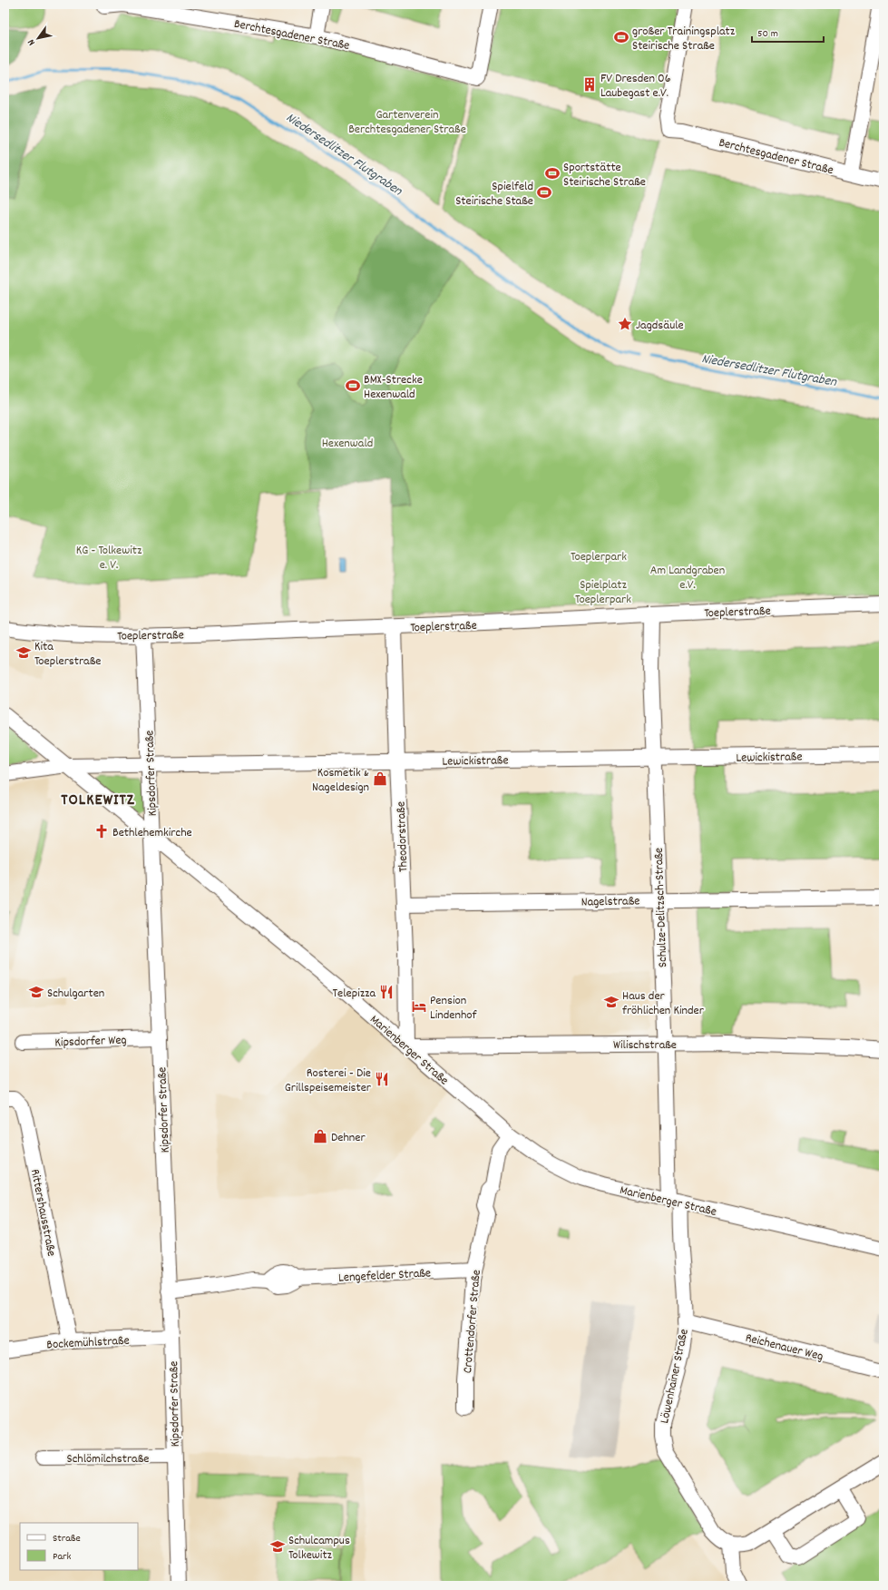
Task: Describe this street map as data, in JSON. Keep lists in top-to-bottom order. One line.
{"streets":{"street":["Berchtesgadener Straße","Toeplerstraße","Lewickistraße","Kipsdorfer Straße","Theodorstraße","Nagelstraße","Schulze-Delitzsch-Straße","Kipsdorfer Weg","Wilischstraße","Marienberger Straße","Rittershausstraße","Lengefelder Straße","Crottendorfer Straße","Bockemühlstraße","Reichenauer Weg","Löwenhainer Straße","Schlömilchstraße"]},"crossings":[["Toeplerstraße","Kipsdorfer Straße"],["Toeplerstraße","Theodorstraße"],["Toeplerstraße","Schulze-Delitzsch-Straße"],["Lewickistraße","Kipsdorfer Straße"],["Lewickistraße","Theodorstraße"],["Lewickistraße","Schulze-Delitzsch-Straße"],["Lewickistraße","Marienberger Straße"],["Kipsdorfer Straße","Kipsdorfer Weg"],["Kipsdorfer Straße","Marienberger Straße"],["Kipsdorfer Straße","Lengefelder Straße"],["Kipsdorfer Straße","Bockemühlstraße"],["Kipsdorfer Straße","Schlömilchstraße"],["Theodorstraße","Nagelstraße"],["Theodorstraße","Wilischstraße"],["Theodorstraße","Marienberger Straße"],["Nagelstraße","Schulze-Delitzsch-Straße"],["Schulze-Delitzsch-Straße","Wilischstraße"],["Schulze-Delitzsch-Straße","Marienberger Straße"],["Schulze-Delitzsch-Straße","Löwenhainer Straße"],["Wilischstraße","Marienberger Straße"],["Marienberger Straße","Crottendorfer Straße"],["Marienberger Straße","Löwenhainer Straße"],["Rittershausstraße","Bockemühlstraße"],["Lengefelder Straße","Crottendorfer Straße"],["Reichenauer Weg","Löwenhainer Straße"]],"districts":["TOLKEWITZ"],"water":["Niedersedlitzer Flutgraben"],"parks":["Gartenverein Berchtesgadener Straße","Hexenwald","KG - Tolkewitz e. V.","Toeplerpark","Am Landgraben e.V.","Spielplatz Toeplerpark"],"places":{"sports":["großer Trainingsplatz Steirische Straße","Sportstätte Steirische Straße","Spielfeld Steirische Staße","BMX-Strecke Hexenwald"],"building":["FV Dresden 06 Laubegast e.V."],"place":["Jagdsäule"],"school or university":["Kita Toeplerstraße","Schulgarten","Haus der fröhlichen Kinder","Schulcampus Tolkewitz"],"shop":["Kosmetik & Nageldesign","Dehner"],"church":["Bethlehemkirche"],"restaurant":["Telepizza","Rosterei - Die Grillspeisemeister"],"hotel":["Pension Lindenhof"]},"legend":["Straße","Park"],"scale_bar":"50 m","north":"bottom left"}
